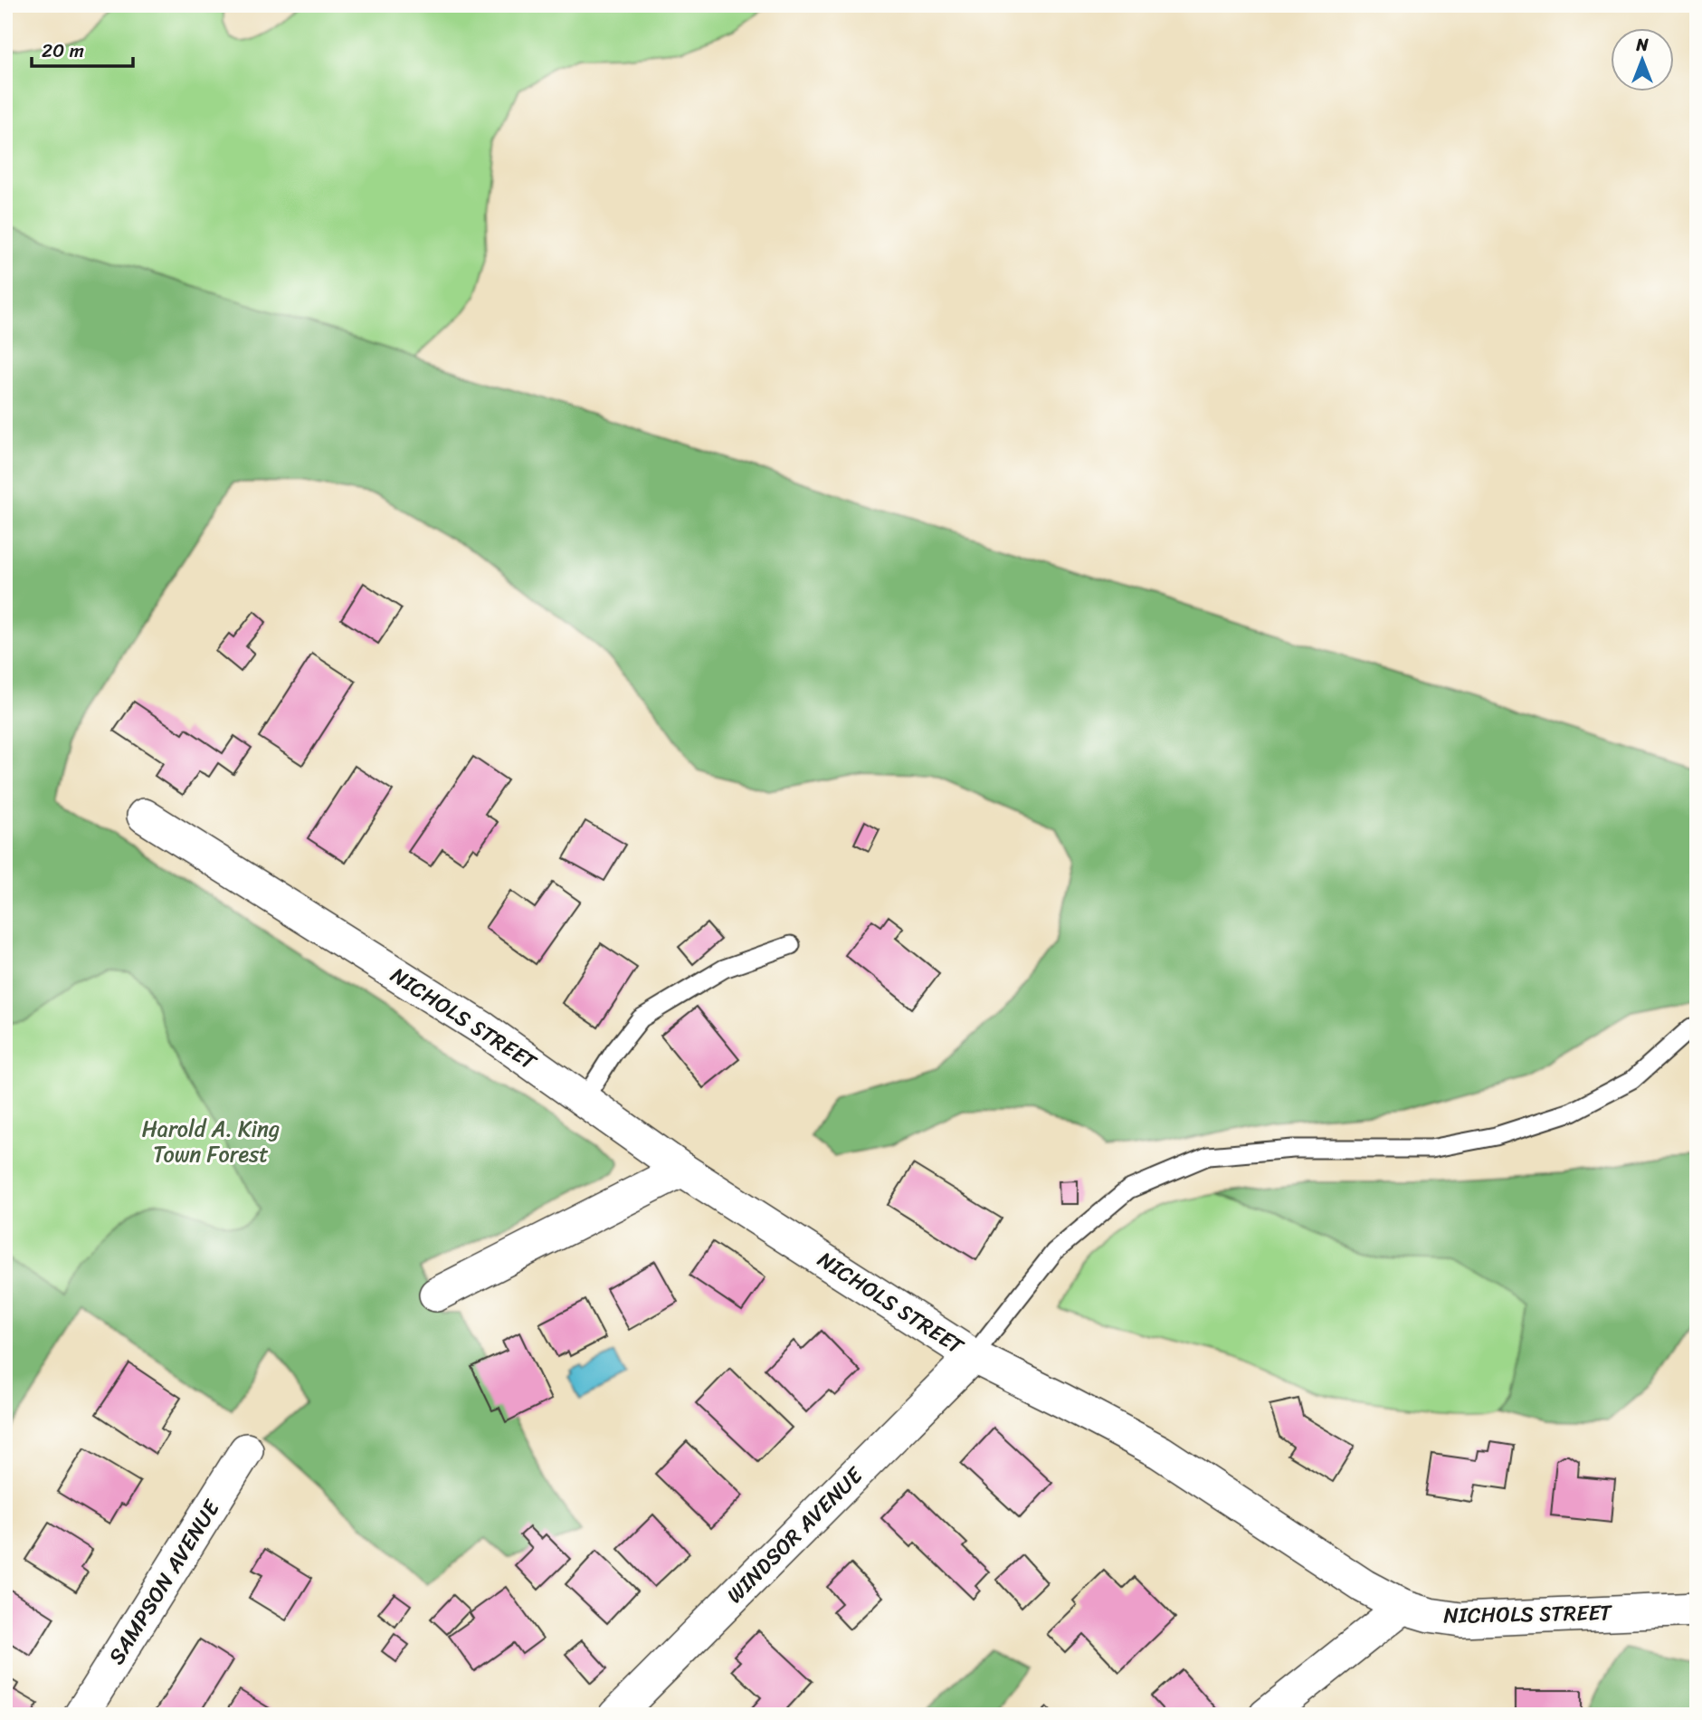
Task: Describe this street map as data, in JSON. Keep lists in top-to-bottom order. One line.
{"streets":{"street":["NICHOLS STREET","WINDSOR AVENUE","SAMPSON AVENUE"]},"crossings":[["NICHOLS STREET","WINDSOR AVENUE"]],"parks":["Harold A. King Town Forest"],"scale_bar":"20 m","north":"top"}
